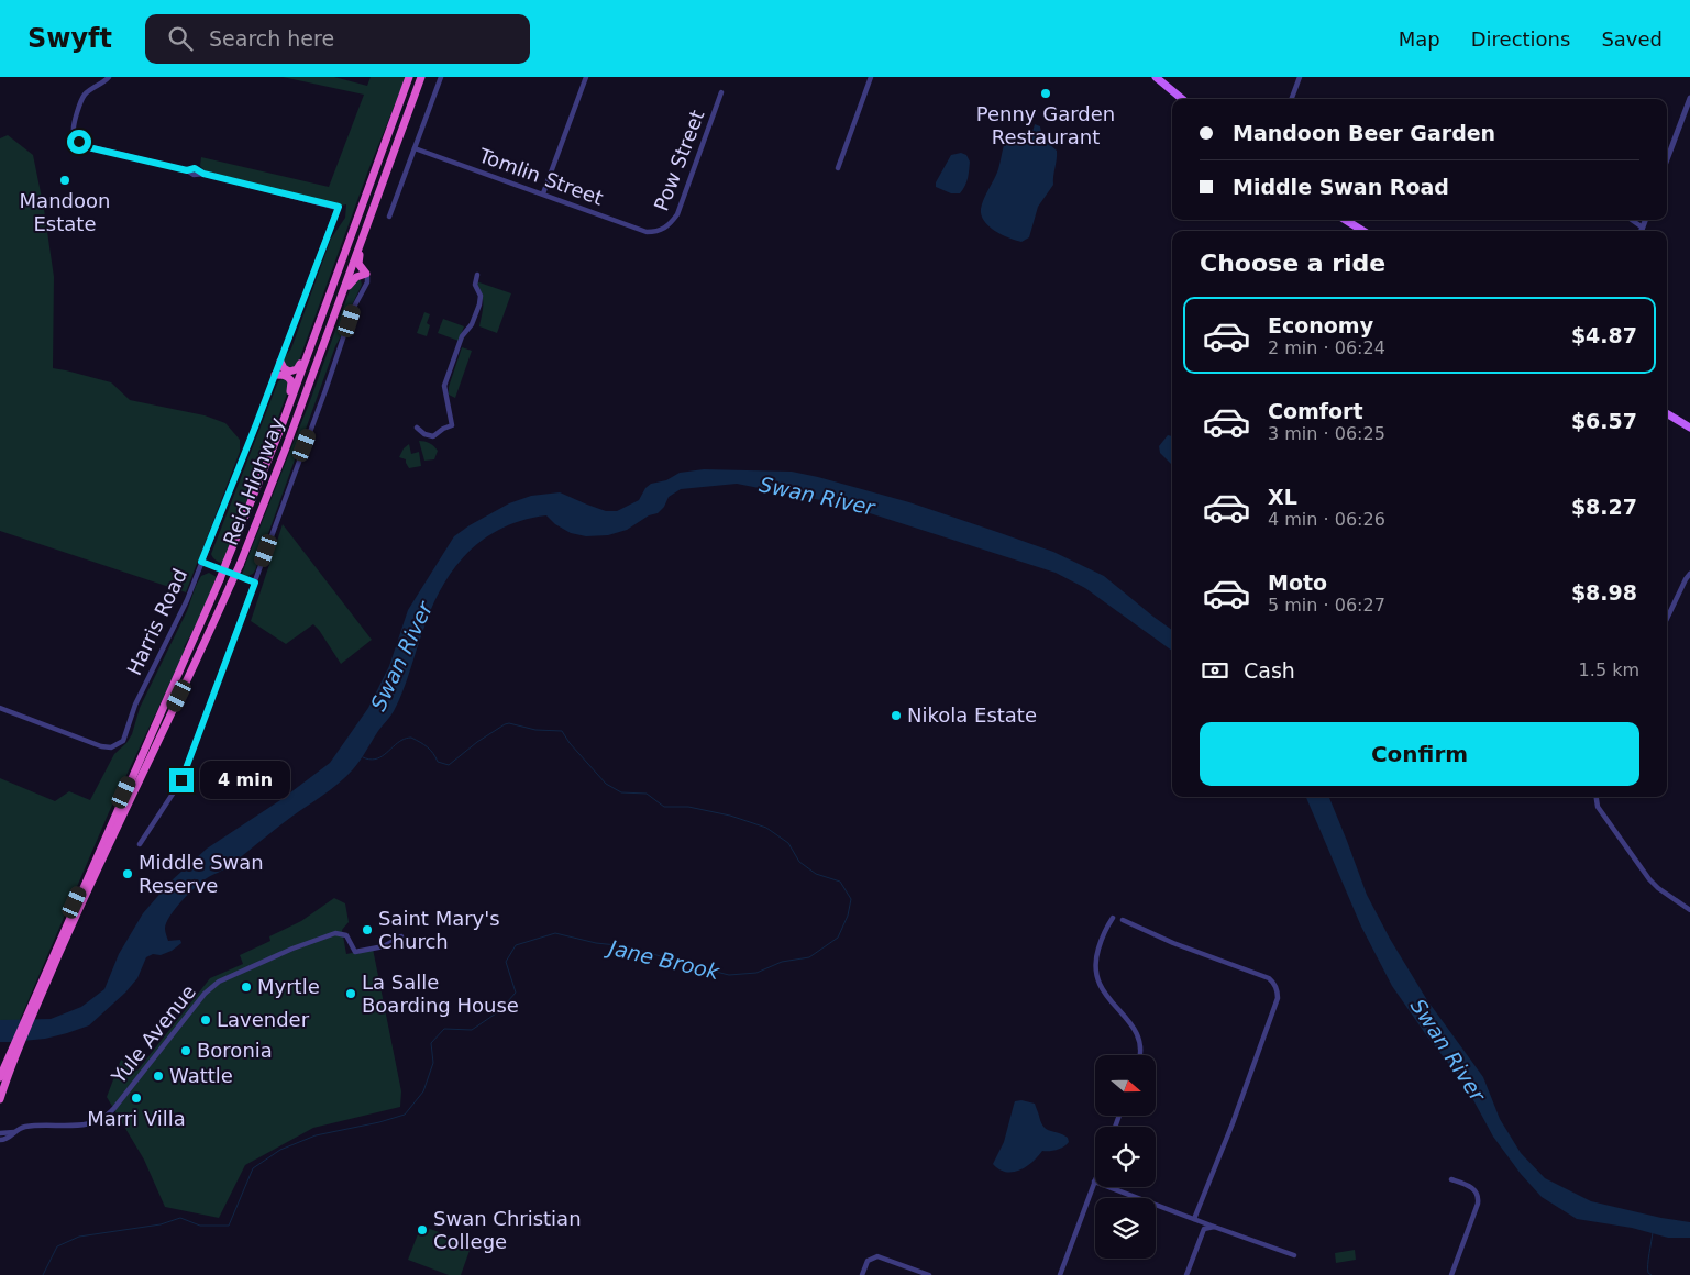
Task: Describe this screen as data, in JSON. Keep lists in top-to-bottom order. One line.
{"streets":{"highway":["Reid Highway"],"street":["Pow Street","Tomlin Street","Harris Road","Yule Avenue"]},"crossings":[["Pow Street","Tomlin Street"]],"water":["Swan River","Jane Brook"],"places":["Penny Garden Restaurant","Mandoon Estate","Nikola Estate","Middle Swan Reserve","Saint Mary's Church","Myrtle","La Salle Boarding House","Lavender","Boronia","Wattle","Marri Villa","Swan Christian College"],"north":"right","page":{"header":"Swyft","search":"Search here","nav":["Map","Directions","Saved"],"banner":["Mandoon Beer Garden","Middle Swan Road"],"heading":"Choose a ride","list":[{"name":"Economy","note":"2 min · 06:24","value":"$4.87"},{"name":"Comfort","note":"3 min · 06:25","value":"$6.57"},{"name":"XL","note":"4 min · 06:26","value":"$8.27"},{"name":"Moto","note":"5 min · 06:27","value":"$8.98"}],"pay":["Cash","1.5 km"],"buttons":"Confirm","bubble":"4 min"}}
